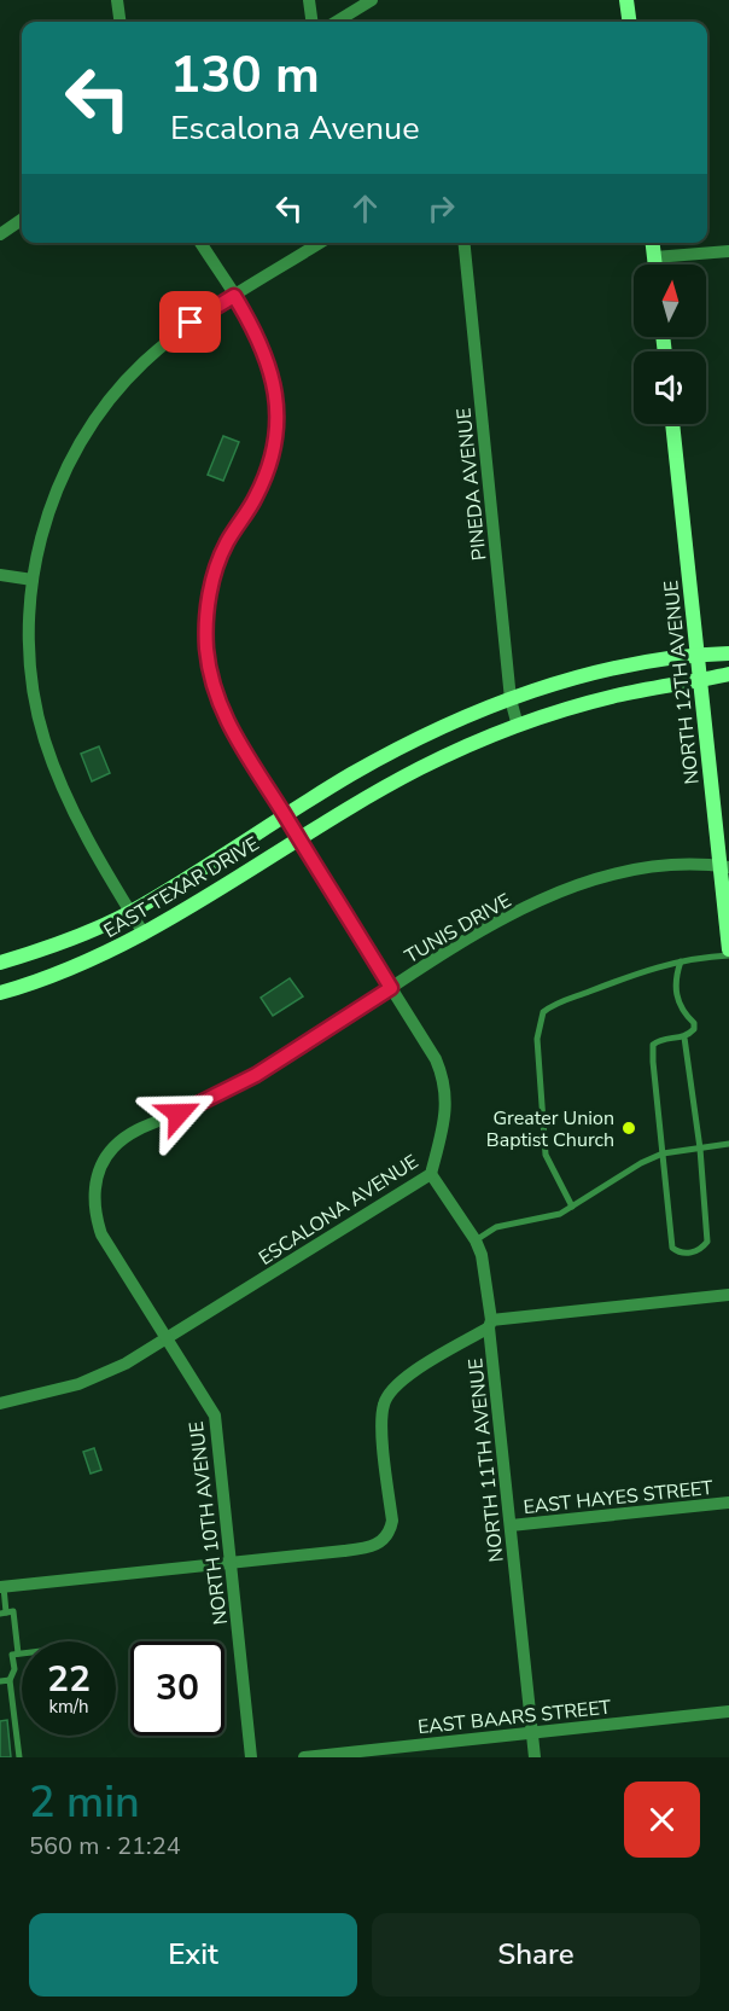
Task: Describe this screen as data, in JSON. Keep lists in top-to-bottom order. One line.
{"streets":{"street":["PINEDA AVENUE","NORTH 12TH AVENUE","EAST TEXAR DRIVE","TUNIS DRIVE","ESCALONA AVENUE","NORTH 11TH AVENUE","EAST HAYES STREET","NORTH 10TH AVENUE","EAST BAARS STREET"]},"crossings":[["PINEDA AVENUE","EAST TEXAR DRIVE"],["NORTH 12TH AVENUE","EAST TEXAR DRIVE"],["NORTH 12TH AVENUE","TUNIS DRIVE"],["EAST TEXAR DRIVE","ESCALONA AVENUE"],["TUNIS DRIVE","ESCALONA AVENUE"],["TUNIS DRIVE","NORTH 10TH AVENUE"],["ESCALONA AVENUE","NORTH 11TH AVENUE"],["ESCALONA AVENUE","NORTH 10TH AVENUE"],["NORTH 11TH AVENUE","EAST HAYES STREET"],["NORTH 11TH AVENUE","EAST BAARS STREET"]],"places":["Greater Union Baptist Church"],"north":"top","page":{"turn":["130 m","Escalona Avenue"],"speed":"22 km/h","limit":"30","heading":["2 min","560 m · 21:24"],"buttons":["Exit","Share"]}}
